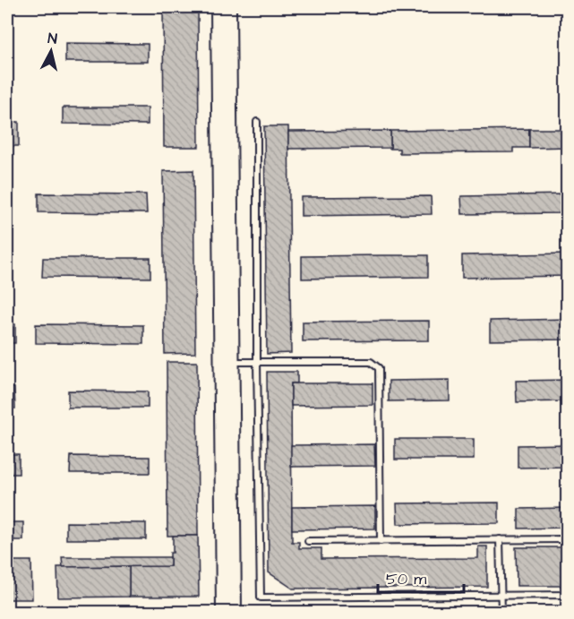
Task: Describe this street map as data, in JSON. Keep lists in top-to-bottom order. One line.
{"scale_bar":"50 m","north":"top"}
